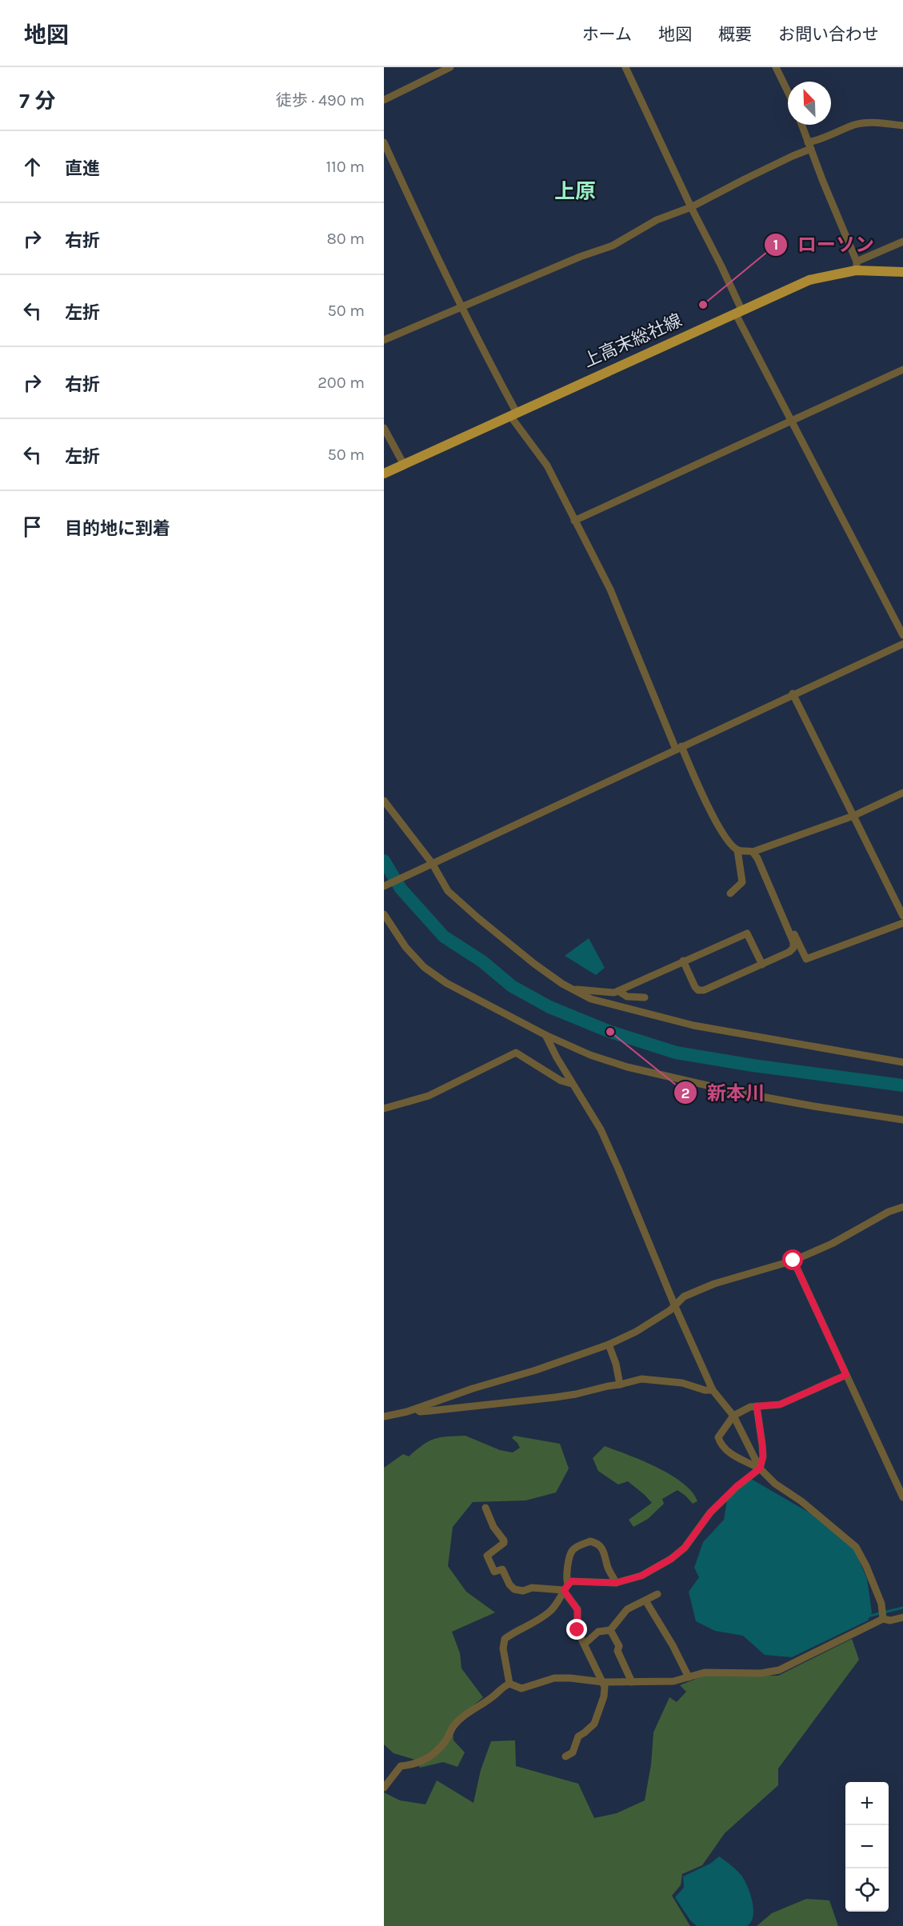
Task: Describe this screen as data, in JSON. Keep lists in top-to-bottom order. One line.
{"streets":{"main road":["上高末総社線"]},"districts":["上原"],"places":["ローソン","新本川"],"north":"top left","page":{"header":"地図","nav":["ホーム","地図","概要","お問い合わせ"],"heading":["7 分","徒歩 · 490 m"],"list":[["直進","110 m"],["右折","80 m"],["左折","50 m"],["右折","200 m"],["左折","50 m"],"目的地に到着"],"map_buttons":["+","−"]}}
